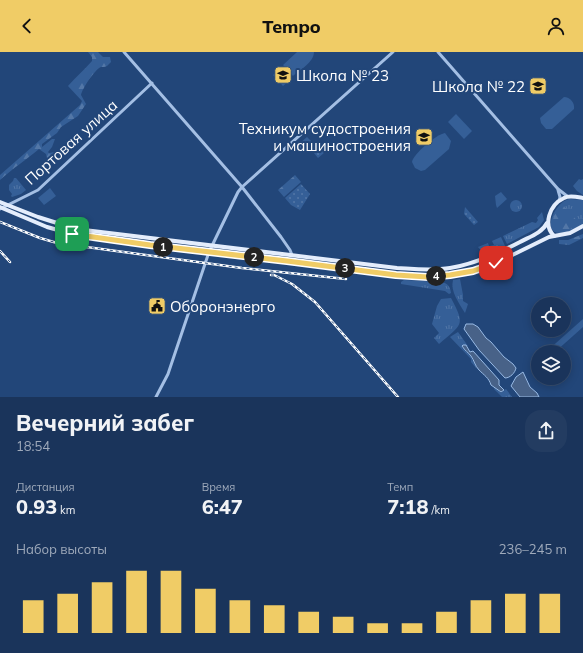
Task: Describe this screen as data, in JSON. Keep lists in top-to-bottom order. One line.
{"streets":{"street":["Портовая улица"]},"places":{"school or university":["Школа № 23","Школа № 22","Техникум судостроения и машиностроения"],"public building":["Оборонэнерго"]},"page":{"header":"Tempo","pins":["1","2","3","4"],"heading":["Вечерний забег","18:54"],"stats":[["Дистанция","0.93 km"],["Время","6:47"],["Темп","7:18 /km"]],"chart":["Набор высоты","236–245 m"]}}
